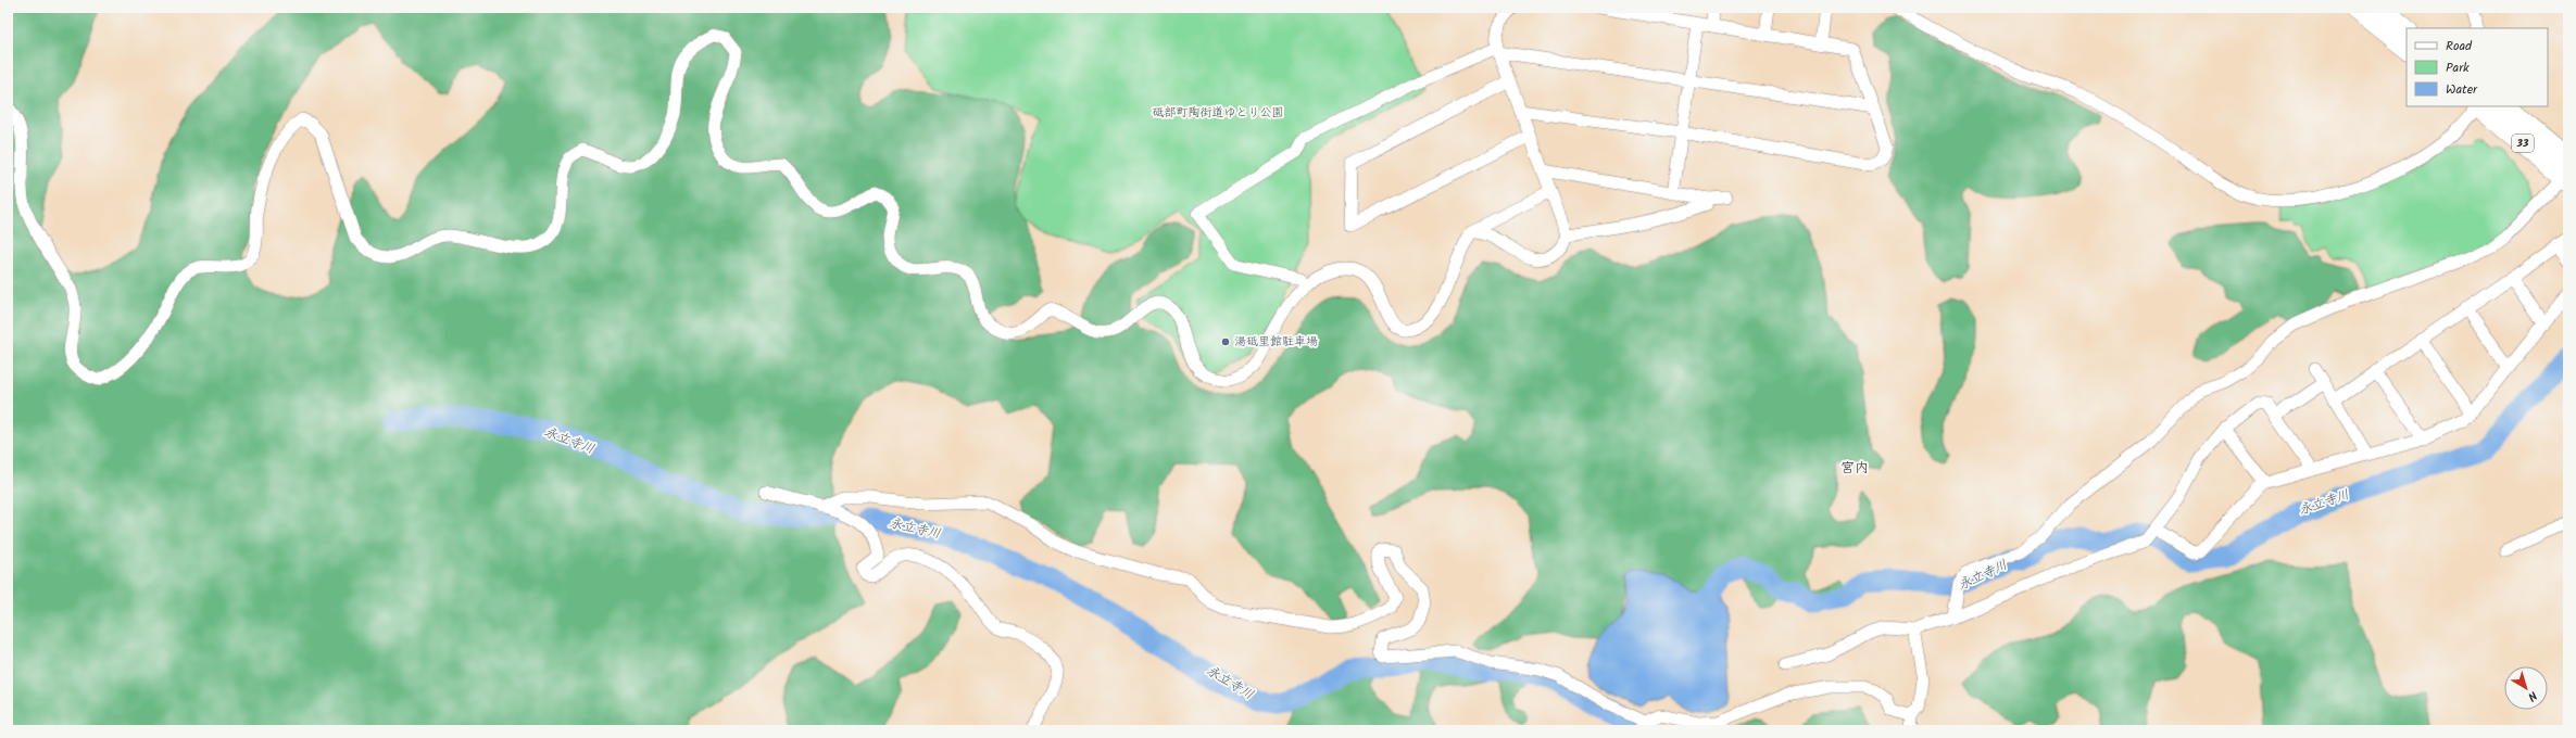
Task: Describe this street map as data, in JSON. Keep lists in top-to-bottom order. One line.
{"streets":{"highway":["33"]},"districts":["宮内"],"water":["永立寺川"],"parks":["砥部町陶街道ゆとり公園"],"places":["湯砥里館駐車場"],"legend":["Road","Park","Water"],"north":"bottom right"}
